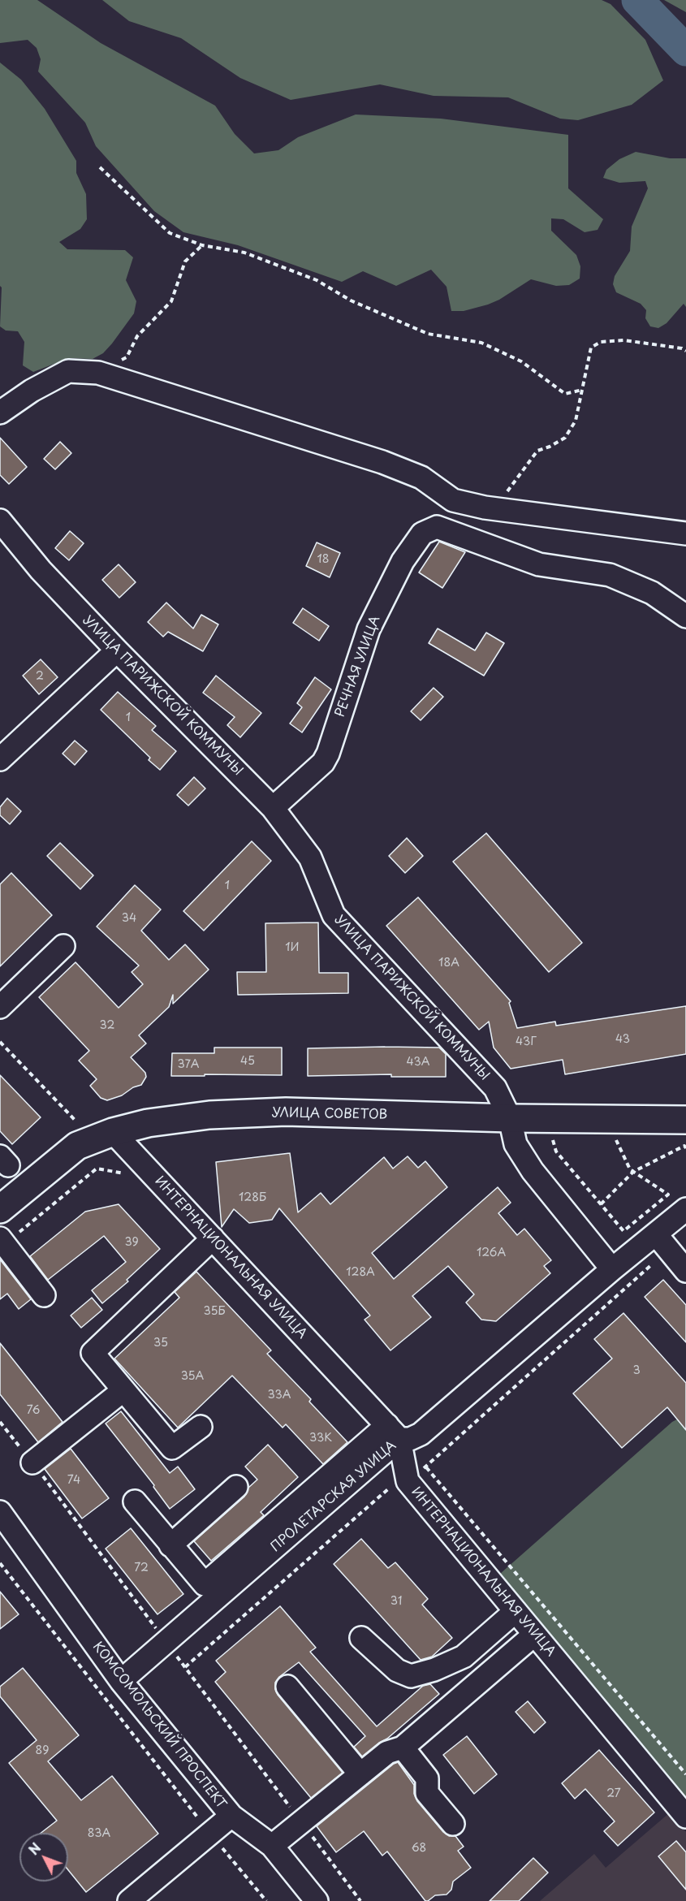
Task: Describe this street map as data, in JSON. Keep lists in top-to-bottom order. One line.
{"streets":{"main road":["УЛИЦА СОВЕТОВ"],"street":["РЕЧНАЯ УЛИЦА","УЛИЦА ПАРИЖСКОЙ КОММУНЫ","ИНТЕРНАЦИОНАЛЬНАЯ УЛИЦА","ПРОЛЕТАРСКАЯ УЛИЦА","КОМСОМОЛЬСКИЙ ПРОСПЕКТ"]},"crossings":[["РЕЧНАЯ УЛИЦА","УЛИЦА ПАРИЖСКОЙ КОММУНЫ"],["УЛИЦА ПАРИЖСКОЙ КОММУНЫ","УЛИЦА СОВЕТОВ"],["УЛИЦА ПАРИЖСКОЙ КОММУНЫ","ПРОЛЕТАРСКАЯ УЛИЦА"],["УЛИЦА СОВЕТОВ","ИНТЕРНАЦИОНАЛЬНАЯ УЛИЦА"],["ИНТЕРНАЦИОНАЛЬНАЯ УЛИЦА","ПРОЛЕТАРСКАЯ УЛИЦА"],["ПРОЛЕТАРСКАЯ УЛИЦА","КОМСОМОЛЬСКИЙ ПРОСПЕКТ"]],"house_numbers":["18","2","1","1","34","1И","18А","32","43","43Г","45","43А","37А","128Б","39","126А","128А","35Б","35","3","35А","33А","76","33К","74","72","31","89","27","83А","68"],"north":"top left"}
